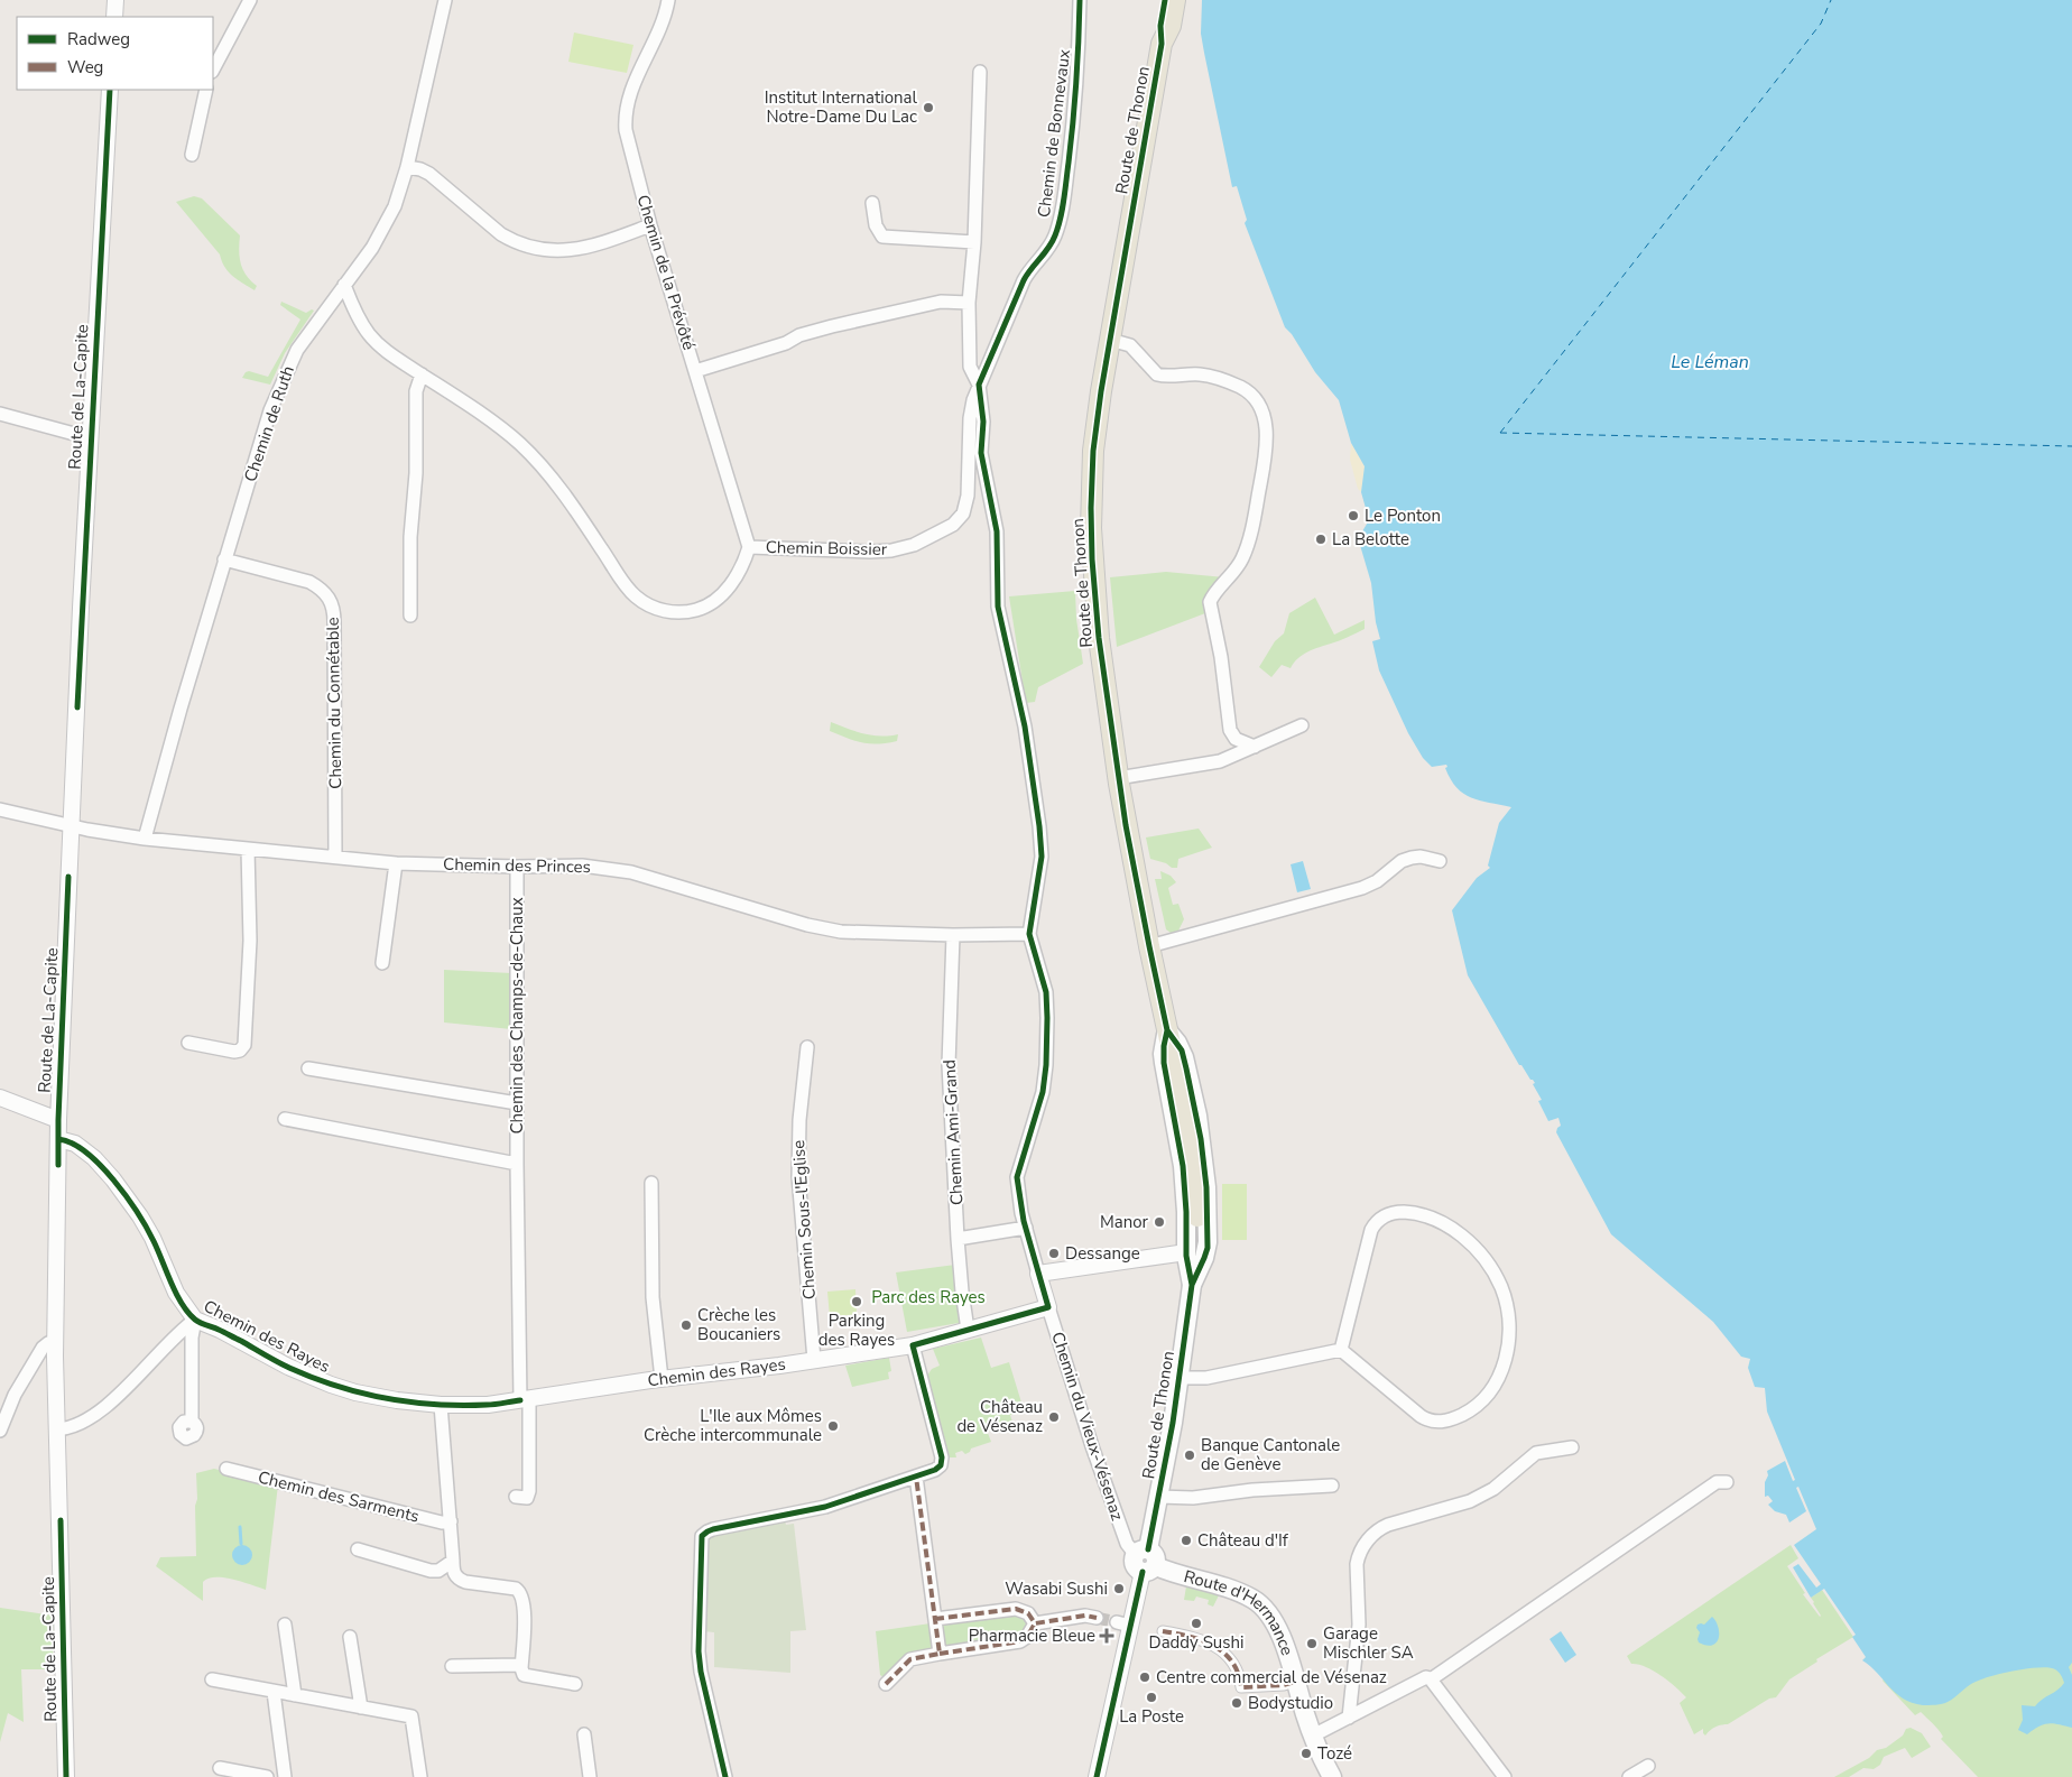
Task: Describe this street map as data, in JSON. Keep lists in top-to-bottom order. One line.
{"streets":{"main road":["Route de Thonon","Route d'Hermance"],"street":["Chemin de Bonnevaux","Chemin de la Prévôté","Route de La-Capite","Chemin de Ruth","Chemin Boissier","Chemin du Connétable","Chemin des Princes","Chemin des Champs-de-Chaux","Chemin Ami-Grand","Chemin Sous-l'Eglise","Chemin des Rayes","Chemin du Vieux-Vésenaz","Chemin des Sarments"]},"crossings":[["Route de Thonon","Chemin du Vieux-Vésenaz"],["Route de Thonon","Route d'Hermance"],["Chemin de Bonnevaux","Chemin Boissier"],["Chemin de la Prévôté","Chemin Boissier"],["Route de La-Capite","Chemin des Princes"],["Route de La-Capite","Chemin des Rayes"],["Chemin de Ruth","Chemin Boissier"],["Chemin de Ruth","Chemin du Connétable"],["Chemin de Ruth","Chemin des Princes"],["Chemin du Connétable","Chemin des Princes"],["Chemin des Princes","Chemin des Champs-de-Chaux"],["Chemin des Princes","Chemin Ami-Grand"],["Chemin des Princes","Chemin du Vieux-Vésenaz"],["Chemin des Champs-de-Chaux","Chemin des Rayes"],["Chemin Ami-Grand","Chemin des Rayes"],["Chemin Sous-l'Eglise","Chemin des Rayes"],["Chemin des Rayes","Chemin du Vieux-Vésenaz"],["Chemin du Vieux-Vésenaz","Route d'Hermance"]],"water":["Le Léman"],"parks":["Parc des Rayes"],"places":{"other":["Institut International Notre-Dame Du Lac","Le Ponton","La Belotte","Manor","Dessange","Parking des Rayes","Crèche les Boucaniers","Château de Vésenaz","L'Ile aux Mômes Crèche intercommunale","Banque Cantonale de Genève","Château d'If","Wasabi Sushi","Daddy Sushi","Garage Mischler SA","Centre commercial de Vésenaz","La Poste","Bodystudio","Tozé"],"health":["Pharmacie Bleue"]},"legend":["Radweg","Weg"]}
